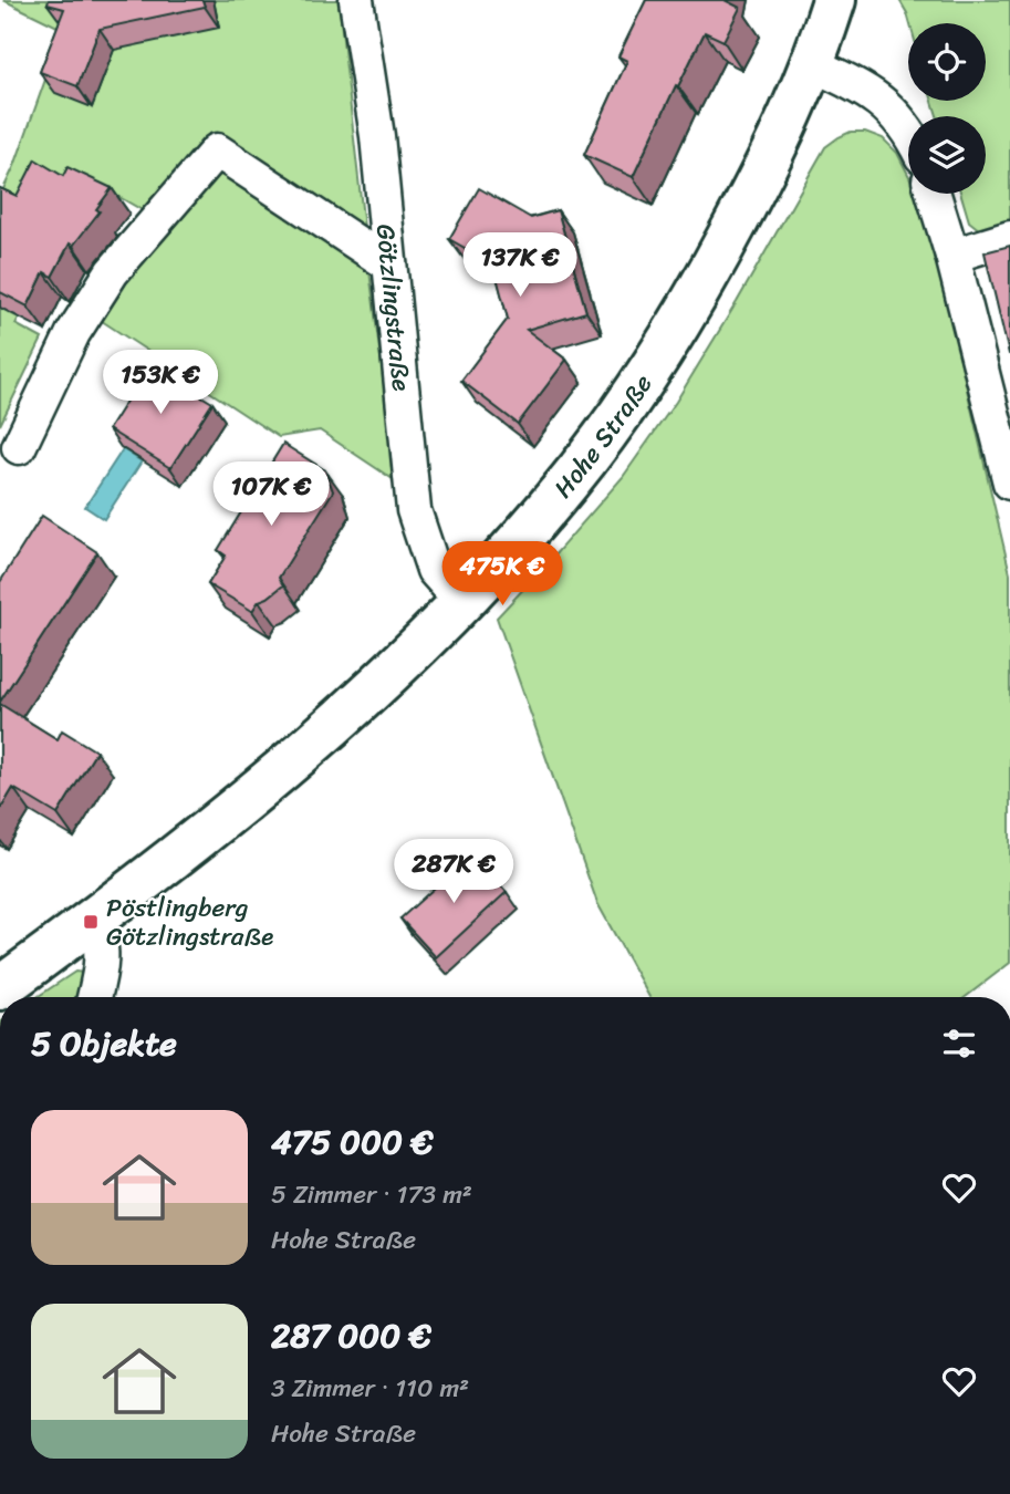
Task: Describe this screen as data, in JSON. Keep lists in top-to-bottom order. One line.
{"streets":{"main road":["Hohe Straße"],"street":["Götzlingstraße"]},"crossings":[["Götzlingstraße","Hohe Straße"]],"places":{"transit":["Pöstlingberg Götzlingstraße"]},"page":{"price":["137K €","153K €","107K €","475K €","287K €"],"heading":"5 Objekte","list":[{"name":"475 000 €","note":"5 Zimmer · 173 m² · Hohe Straße"},{"name":"287 000 €","note":"3 Zimmer · 110 m² · Hohe Straße"}]}}
